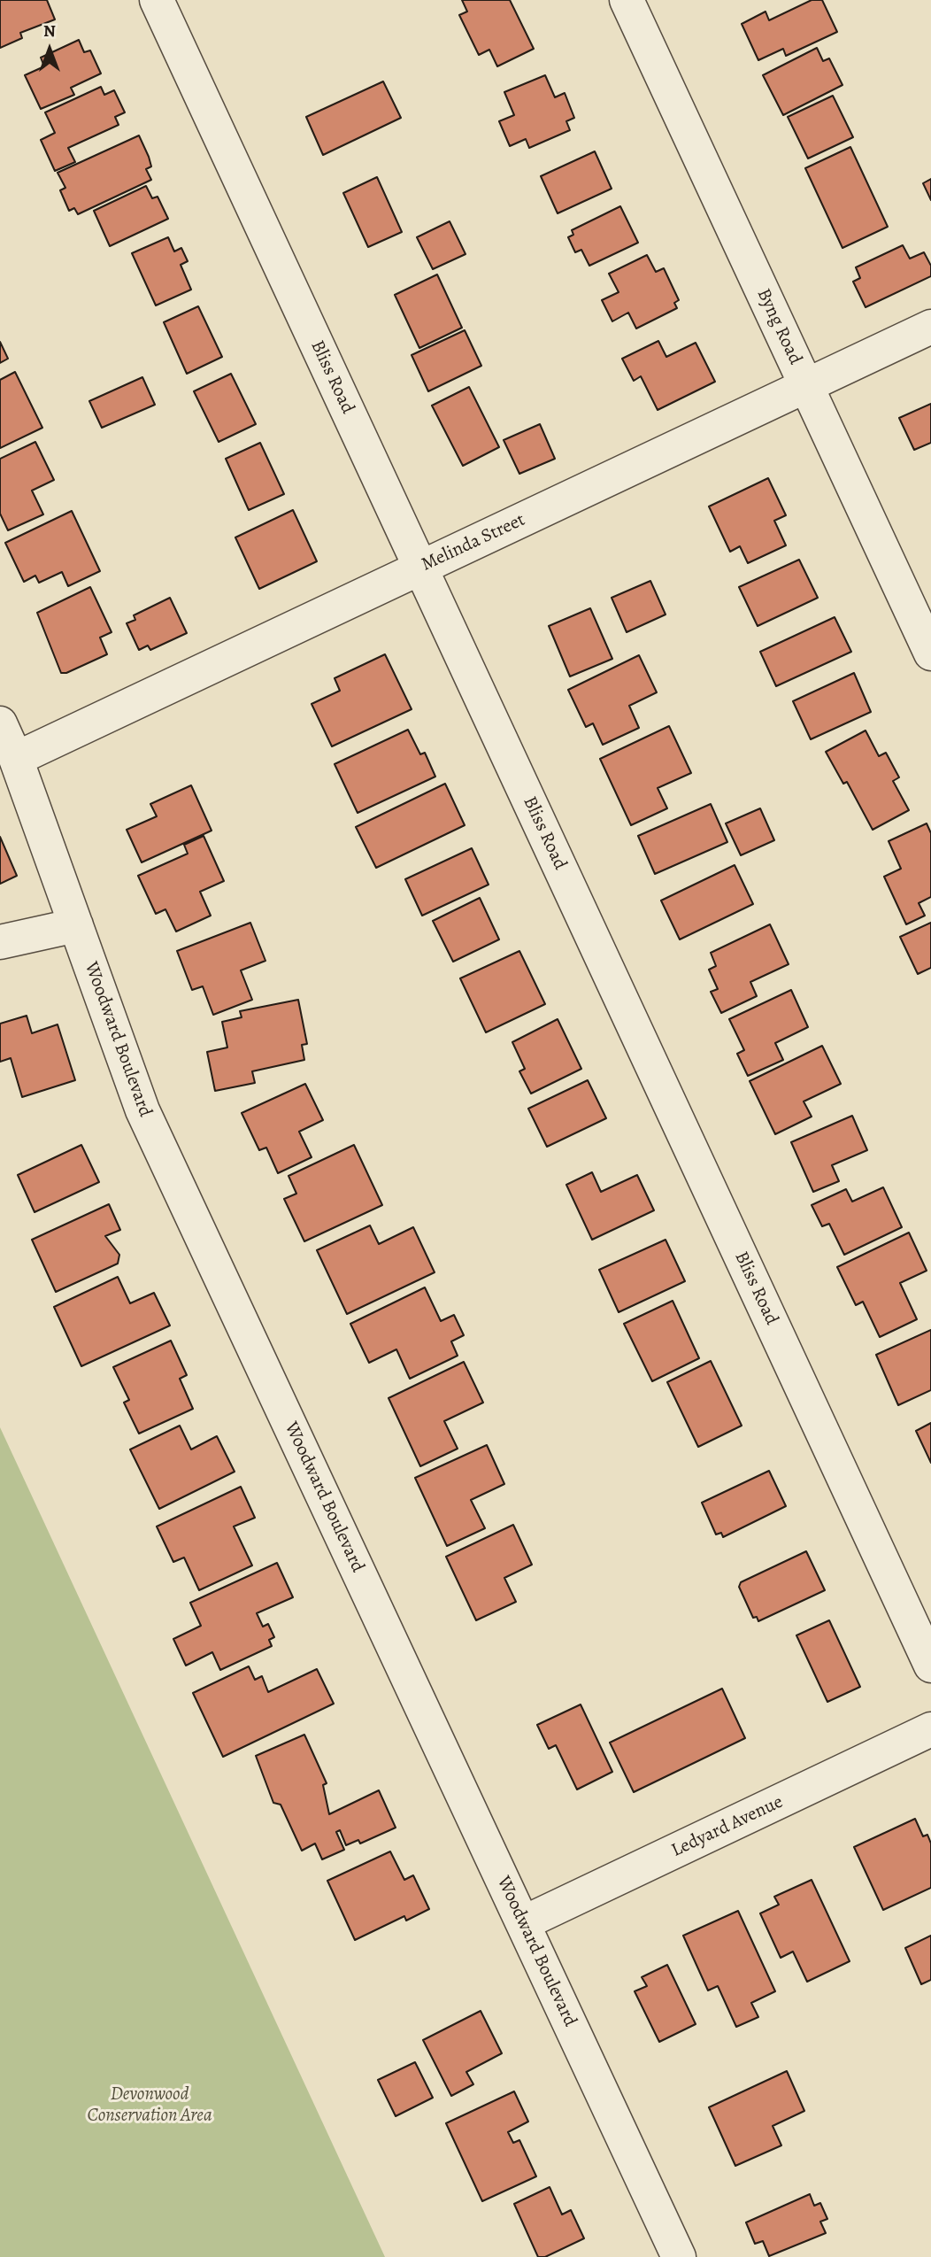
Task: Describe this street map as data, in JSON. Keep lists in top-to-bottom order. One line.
{"streets":{"street":["Byng Road","Bliss Road","Melinda Street","Woodward Boulevard","Ledyard Avenue"]},"crossings":[["Byng Road","Melinda Street"],["Bliss Road","Melinda Street"],["Melinda Street","Woodward Boulevard"],["Woodward Boulevard","Ledyard Avenue"]],"parks":["Devonwood Conservation Area"],"north":"top"}
